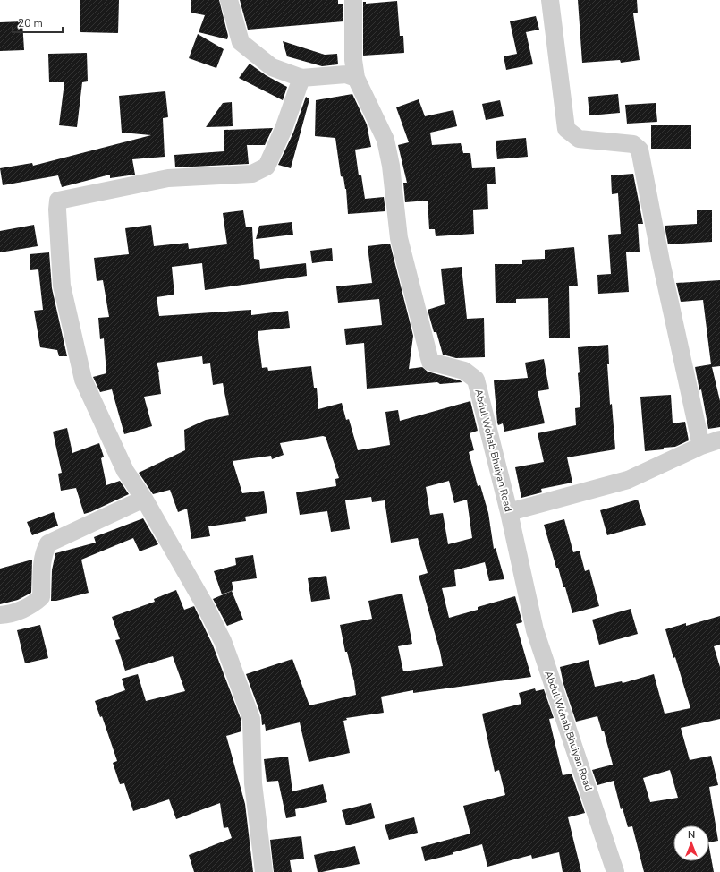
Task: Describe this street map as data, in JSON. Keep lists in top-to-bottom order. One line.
{"streets":{"street":["Abdul Wohab Bhuiyan Road"]},"scale_bar":"20 m","north":"top"}
